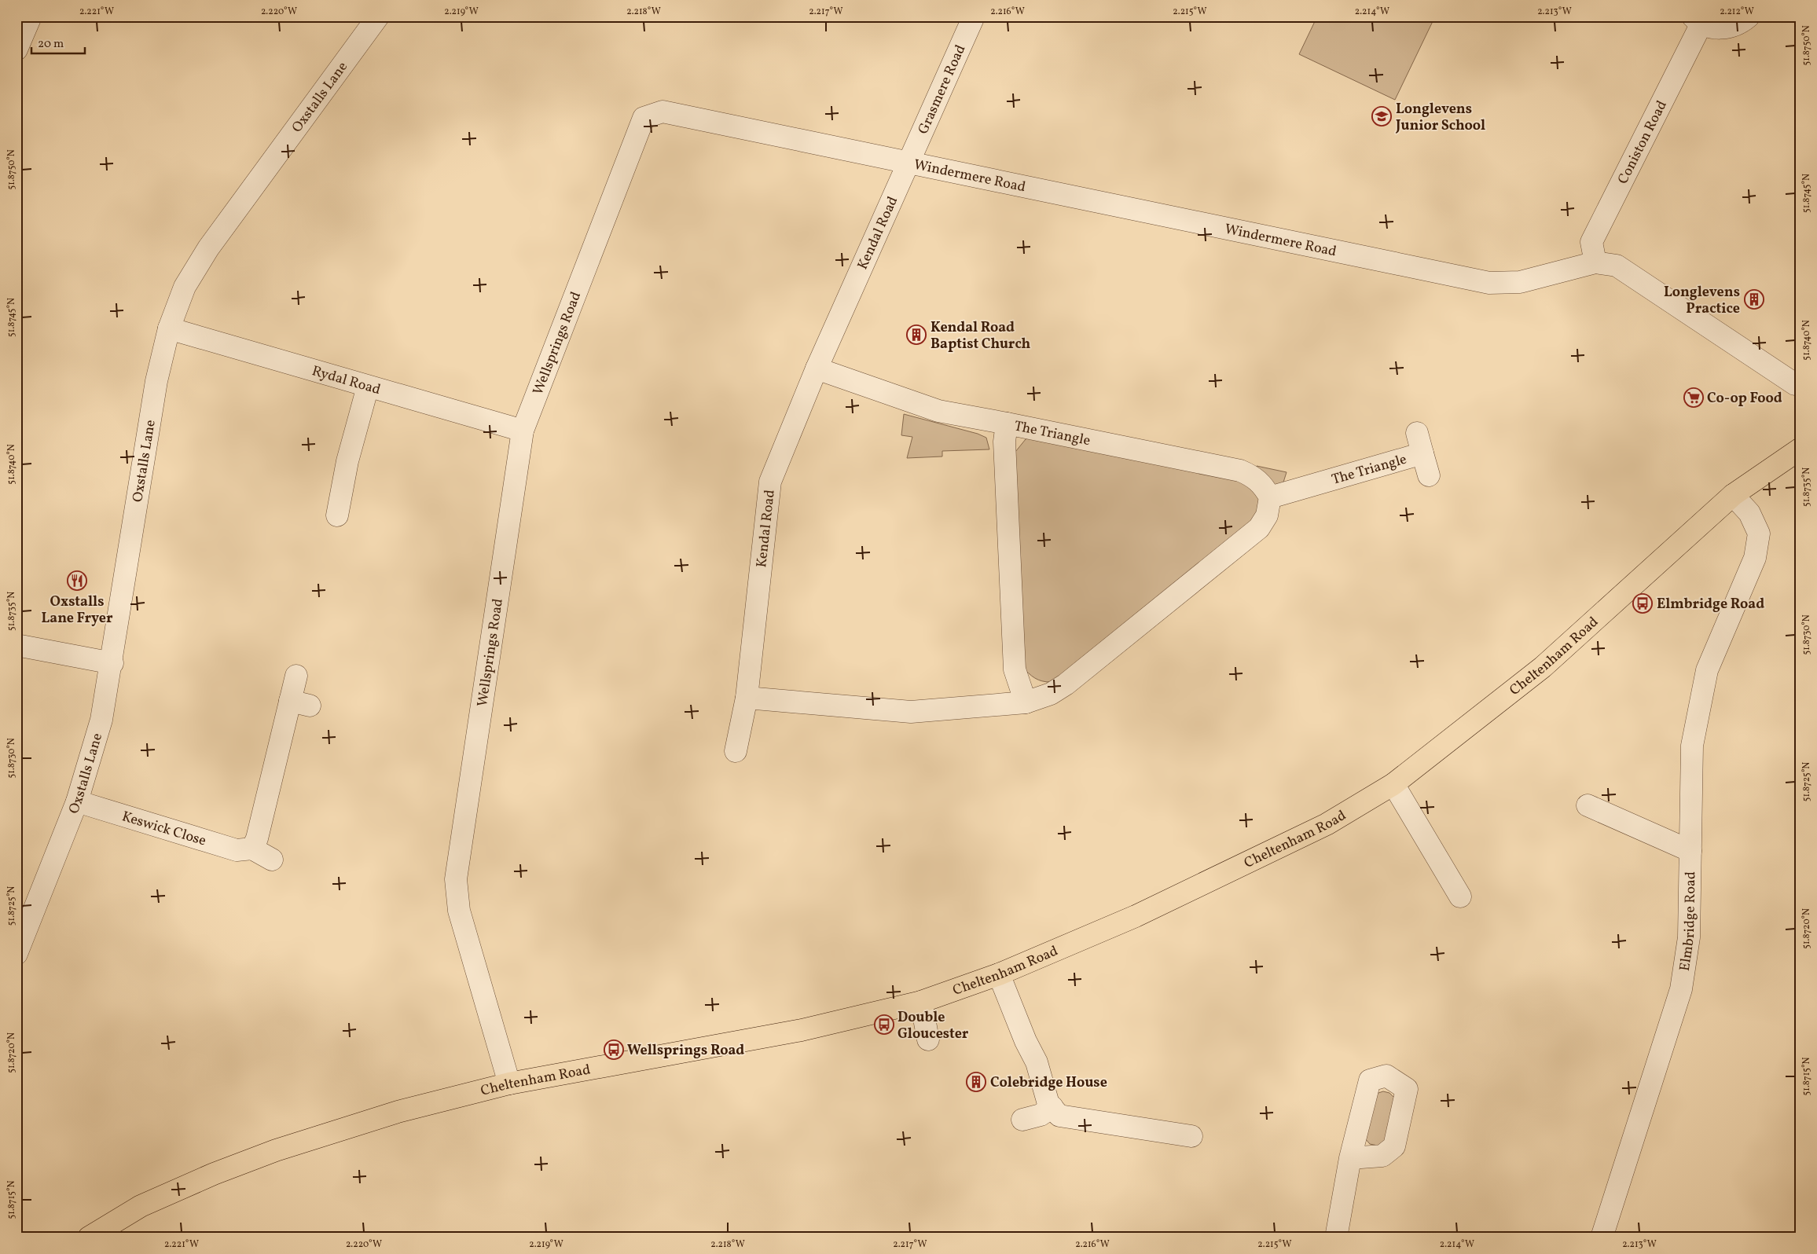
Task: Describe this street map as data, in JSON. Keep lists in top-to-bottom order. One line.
{"streets":{"main road":["Cheltenham Road"],"street":["Grasmere Road","Oxstalls Lane","Coniston Road","Windermere Road","Kendal Road","Wellsprings Road","Rydal Road","The Triangle","Keswick Close","Elmbridge Road"]},"crossings":[["Grasmere Road","Windermere Road"],["Grasmere Road","Kendal Road"],["Oxstalls Lane","Rydal Road"],["Oxstalls Lane","Keswick Close"],["Coniston Road","Windermere Road"],["Windermere Road","Kendal Road"],["Windermere Road","Wellsprings Road"],["Wellsprings Road","Rydal Road"],["Wellsprings Road","Cheltenham Road"],["Cheltenham Road","Elmbridge Road"]],"places":{"school or university":["Longlevens Junior School"],"building":["Longlevens Practice","Kendal Road Baptist Church","Colebridge House"],"supermarket":["Co-op Food"],"restaurant":["Oxstalls Lane Fryer"],"bus stop":["Elmbridge Road","Double Gloucester","Wellsprings Road"]},"scale_bar":"20 m","coordinates":["2.221°W","2.220°W","2.219°W","2.218°W","2.217°W","2.216°W","2.215°W","2.214°W","2.213°W","2.212°W","51.8750°N","51.8745°N","51.8740°N","51.8735°N","51.8730°N","51.8725°N","51.8720°N","51.8715°N"]}
